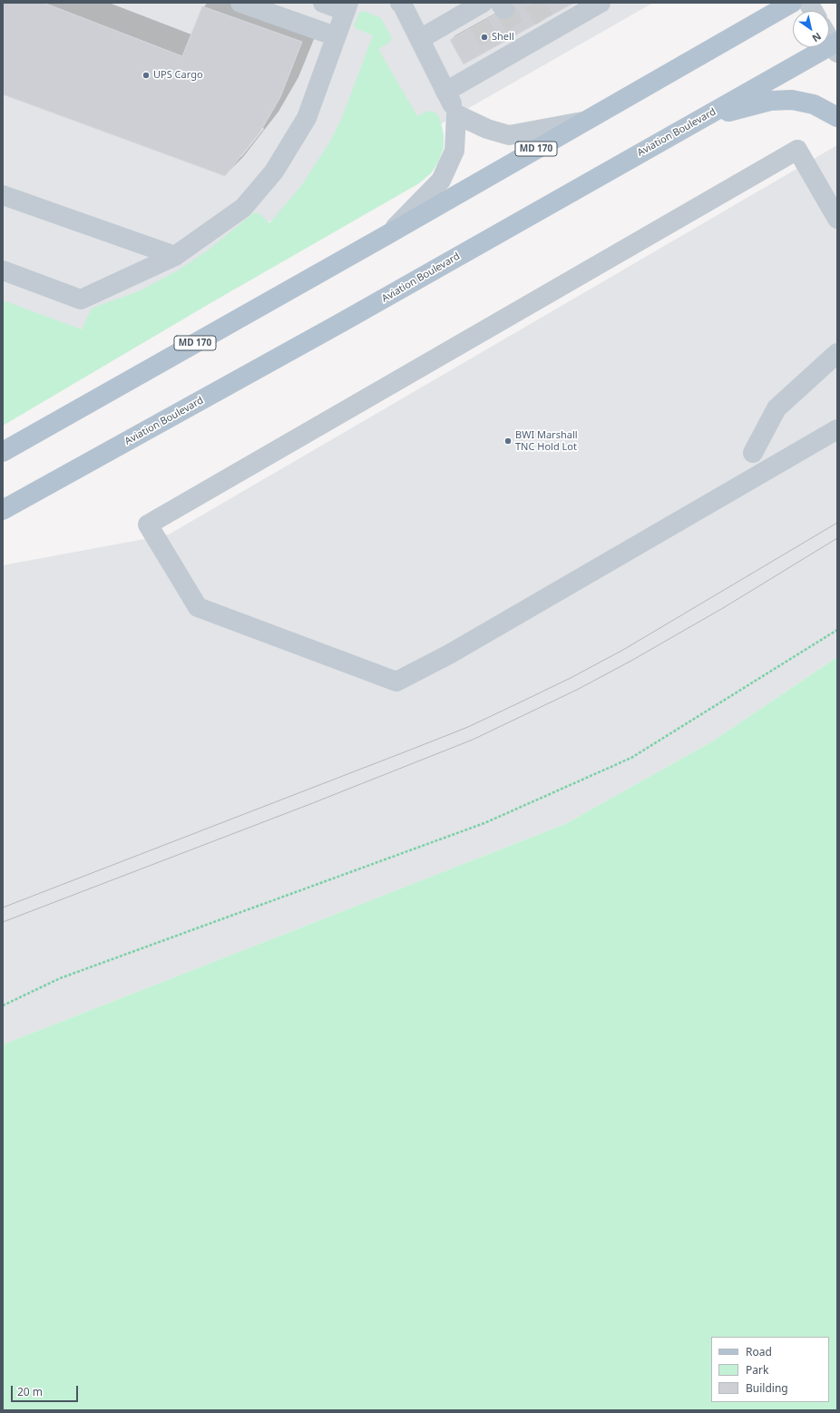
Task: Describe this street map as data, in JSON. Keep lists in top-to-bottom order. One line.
{"streets":{"main road":["Aviation Boulevard","MD 170"]},"places":["Shell","UPS Cargo","BWI Marshall TNC Hold Lot"],"legend":["Road","Park","Building"],"scale_bar":"20 m","north":"bottom right"}
